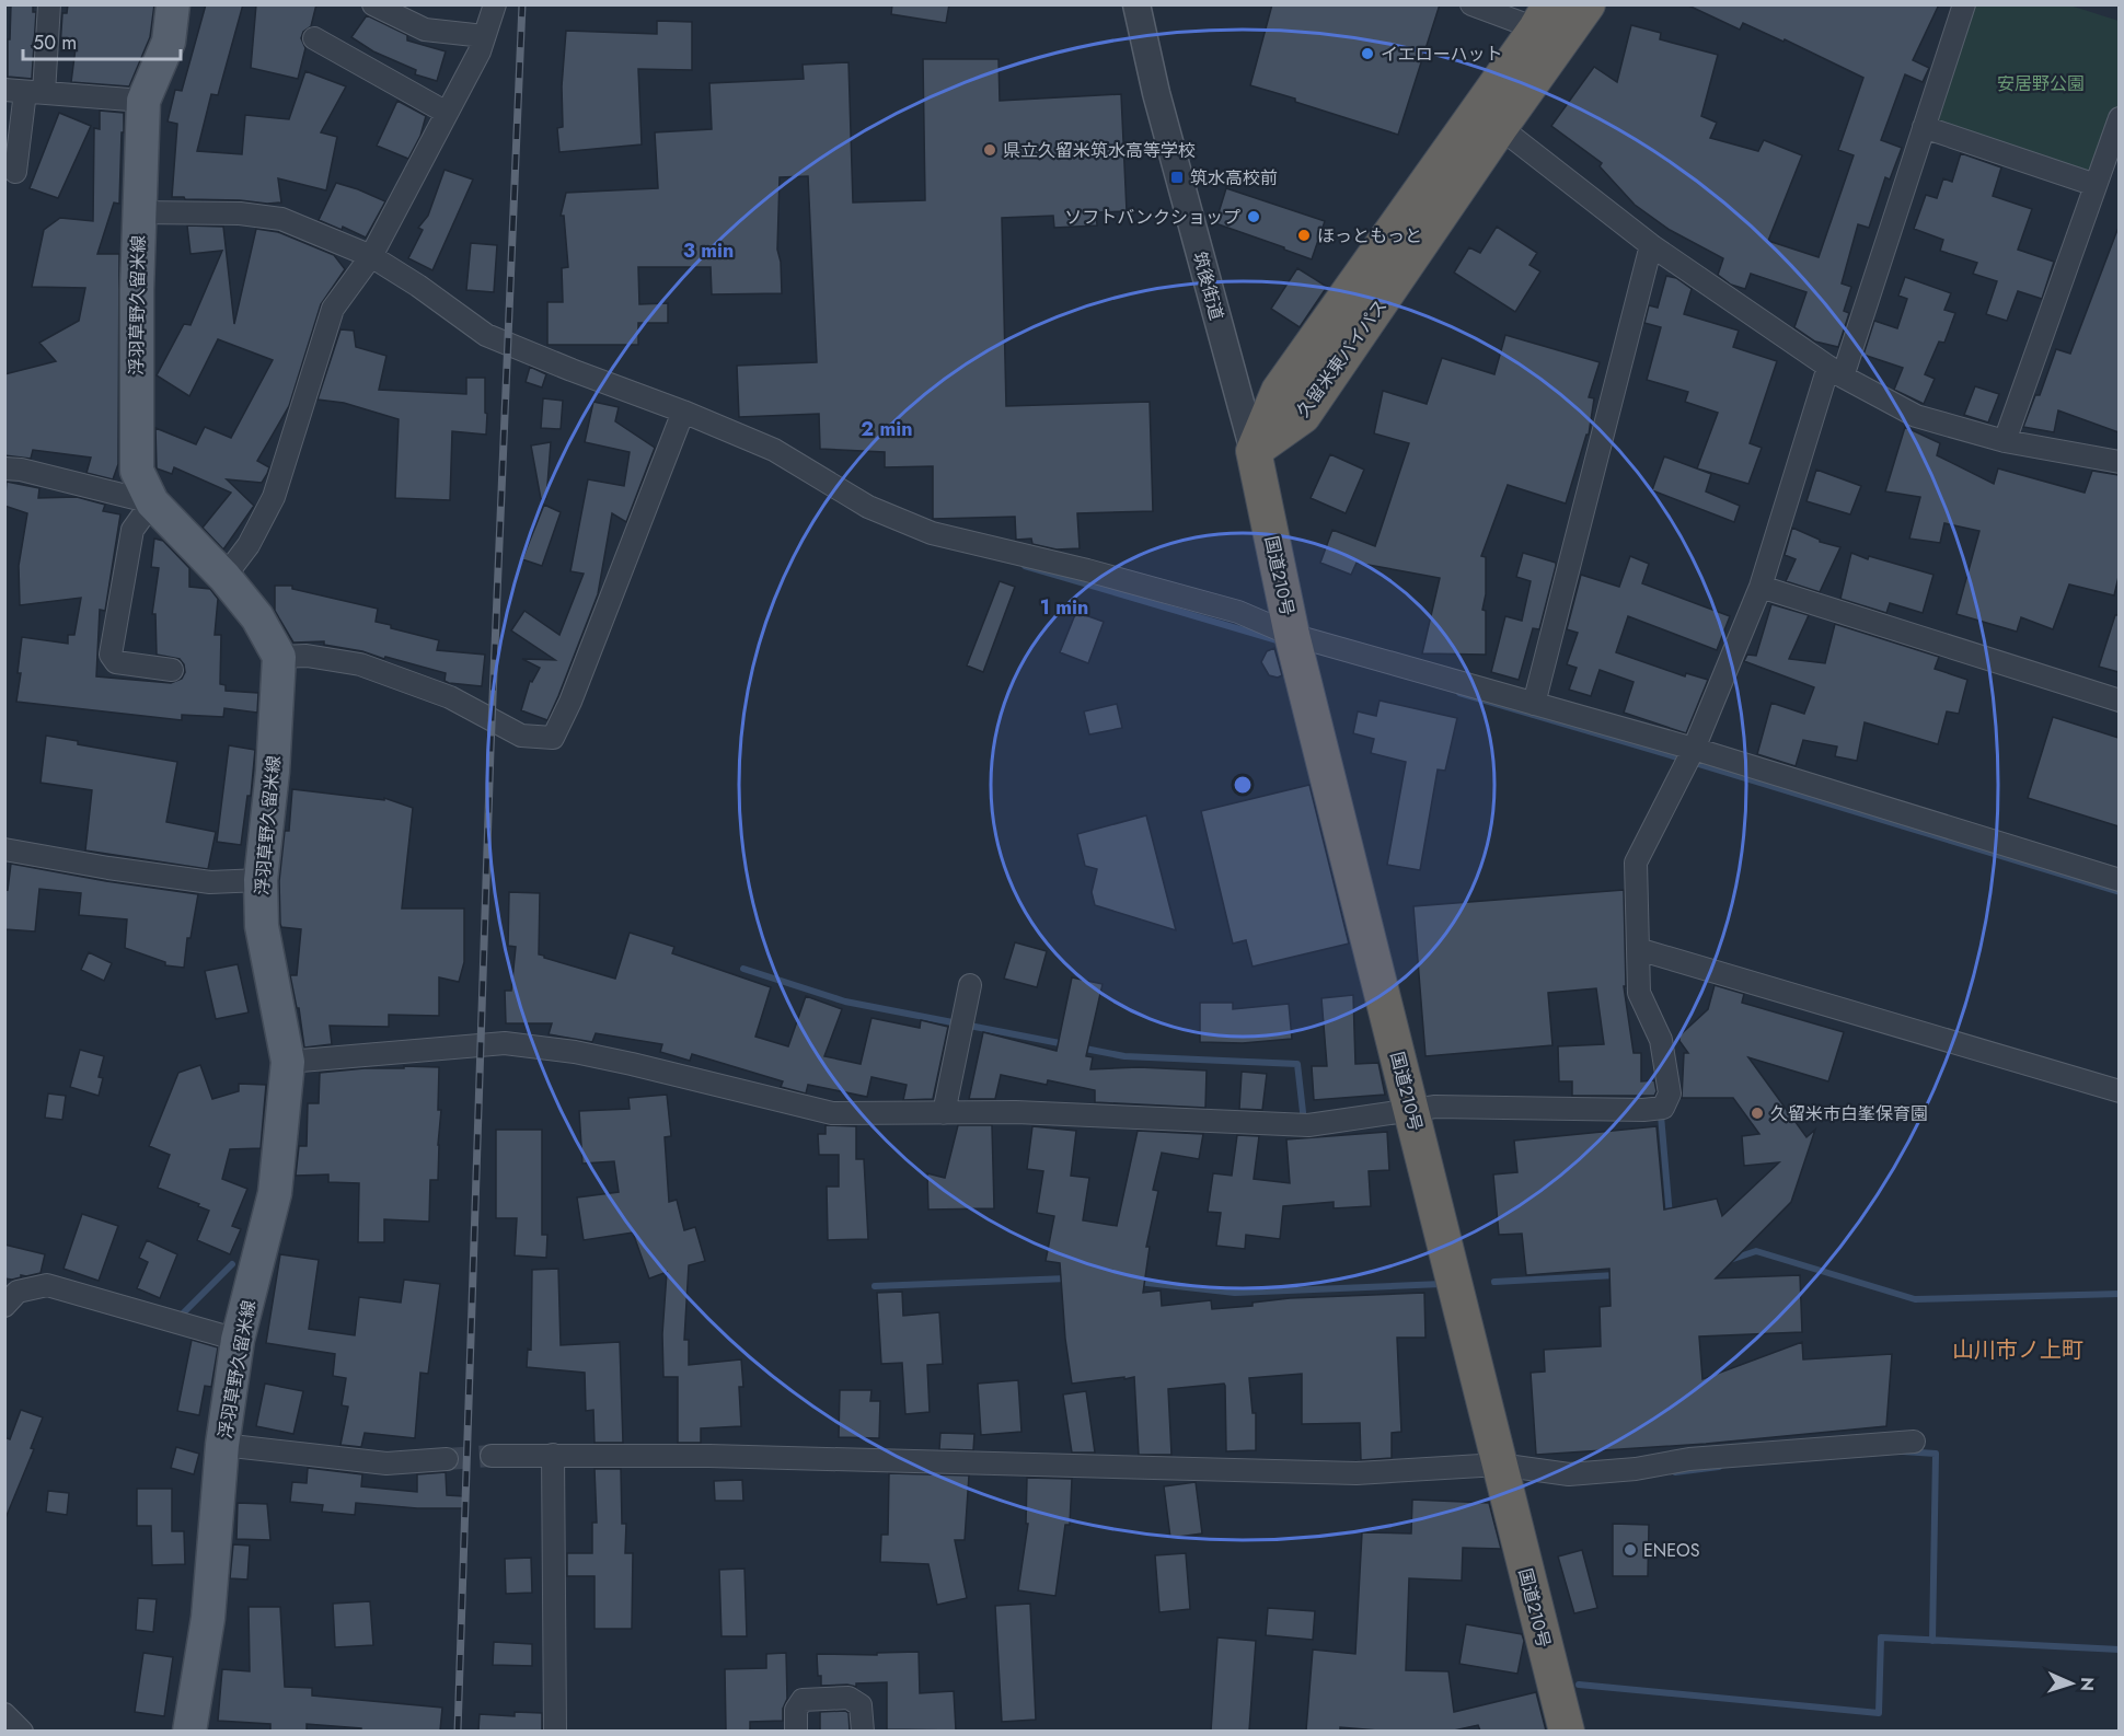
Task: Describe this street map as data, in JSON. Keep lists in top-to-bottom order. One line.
{"streets":{"highway":["久留米東バイパス","国道210号"],"main road":["浮羽草野久留米線"],"street":["筑後街道"]},"crossings":[["筑後街道","久留米東バイパス"],["筑後街道","国道210号"],["久留米東バイパス","国道210号"]],"districts":["山川市ノ上町"],"parks":["安居野公園"],"places":{"other":["イエローハット","県立久留米筑水高等学校","ソフトバンクショップ","ほっともっと","久留米市白峯保育園","ENEOS"],"transit":["筑水高校前"]},"scale_bar":"50 m","north":"right","rings":["3 min","2 min","1 min"]}
